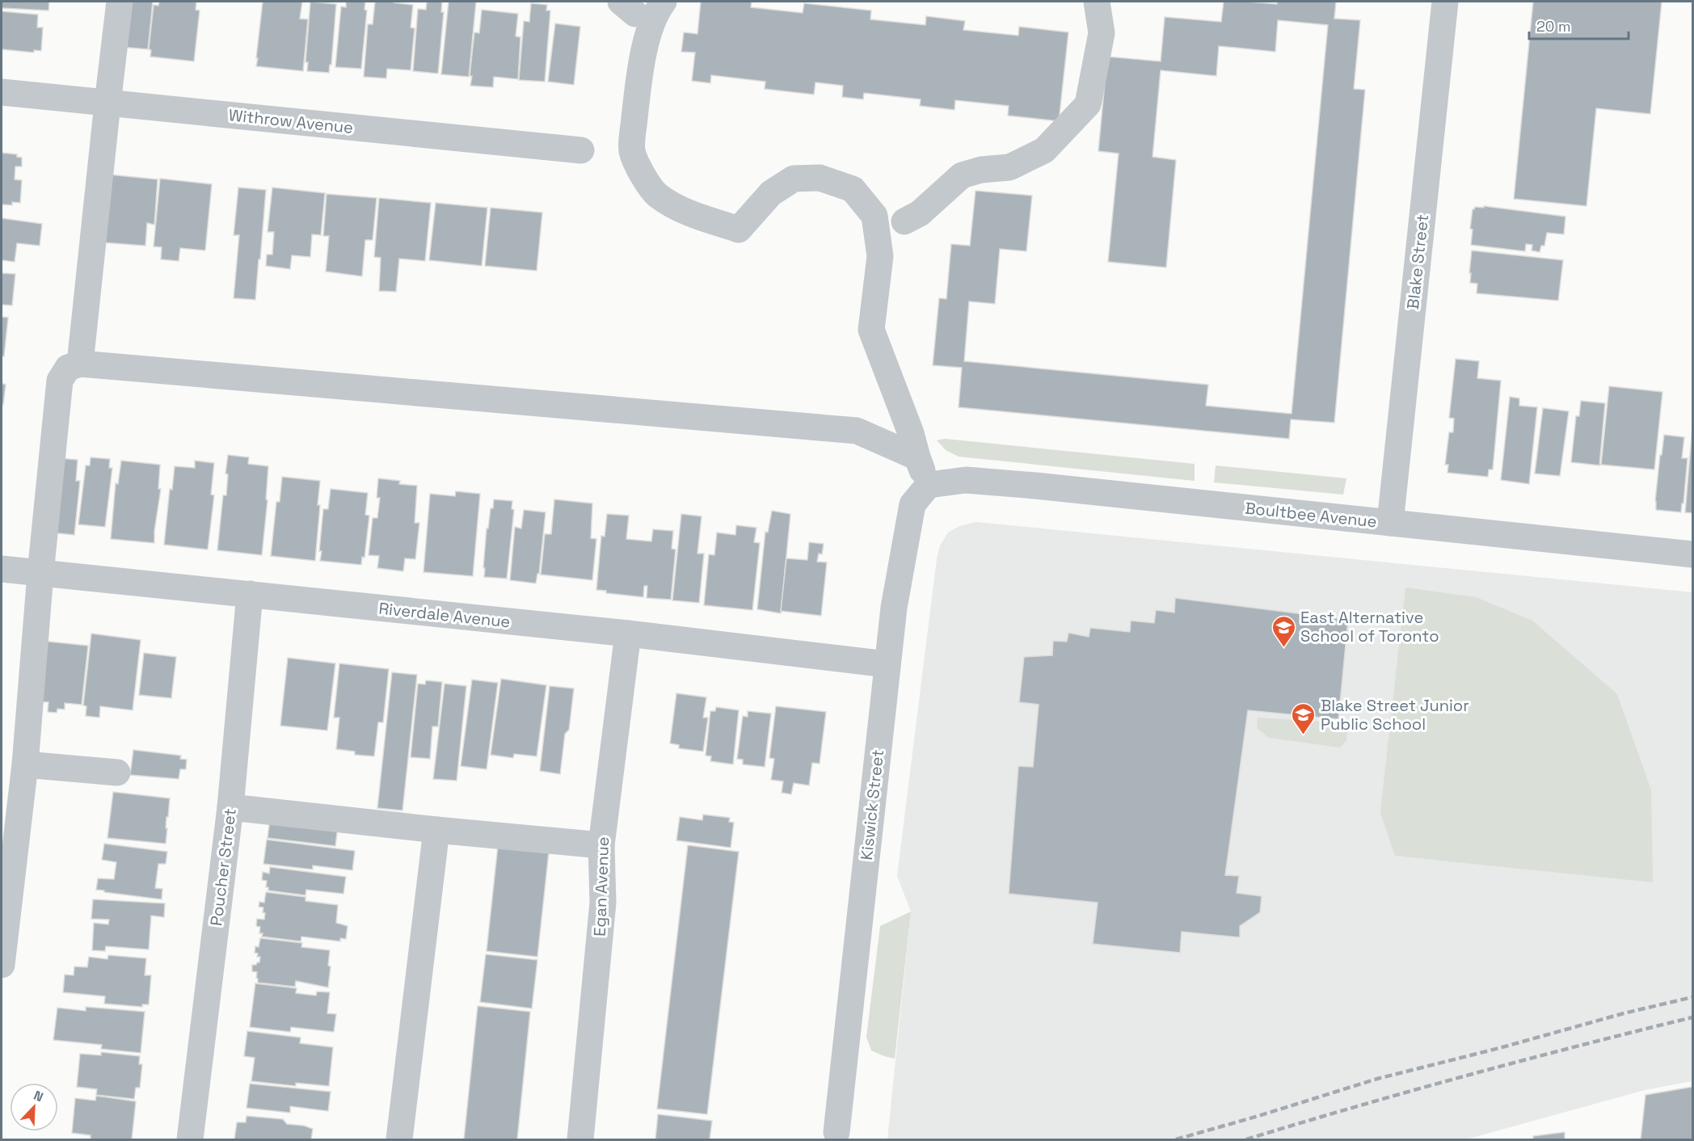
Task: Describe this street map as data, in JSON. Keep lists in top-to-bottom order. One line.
{"streets":{"street":["Withrow Avenue","Blake Street","Boultbee Avenue","Riverdale Avenue","Kiswick Street","Poucher Street","Egan Avenue"]},"crossings":[["Blake Street","Boultbee Avenue"],["Boultbee Avenue","Kiswick Street"],["Riverdale Avenue","Kiswick Street"],["Riverdale Avenue","Poucher Street"],["Riverdale Avenue","Egan Avenue"]],"places":{"school or university":["East Alternative School of Toronto","Blake Street Junior Public School"]},"scale_bar":"20 m","north":"top right"}
